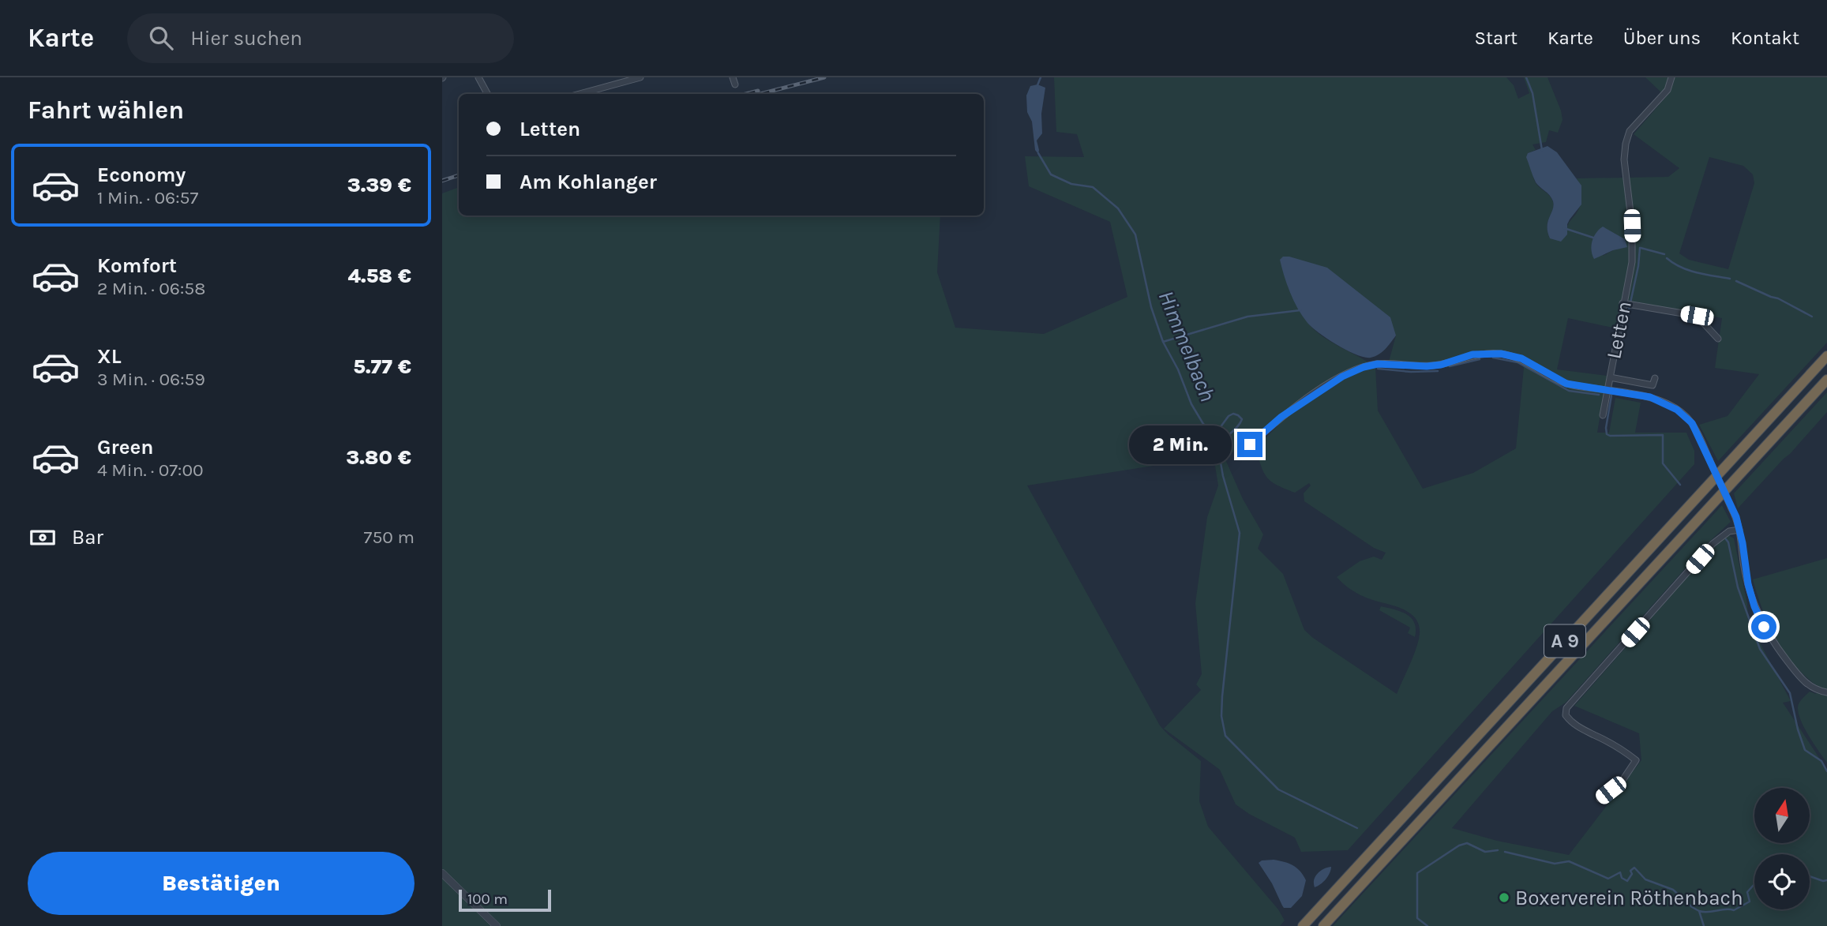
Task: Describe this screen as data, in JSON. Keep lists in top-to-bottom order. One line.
{"streets":{"highway":["A 9"],"street":["Letten"]},"water":["Himmelbach"],"places":["Boxerverein Röthenbach"],"scale_bar":"100 m","north":"top","page":{"header":"Karte","search":"Hier suchen","nav":["Start","Karte","Über uns","Kontakt"],"heading":"Fahrt wählen","banner":["Letten","Am Kohlanger"],"list":[{"name":"Economy","note":"1 Min. · 06:57","value":"3.39 €"},{"name":"Komfort","note":"2 Min. · 06:58","value":"4.58 €"},{"name":"XL","note":"3 Min. · 06:59","value":"5.77 €"},{"name":"Green","note":"4 Min. · 07:00","value":"3.80 €"}],"bubble":"2 Min.","pay":["Bar","750 m"],"buttons":"Bestätigen","scale":"100 m"}}
